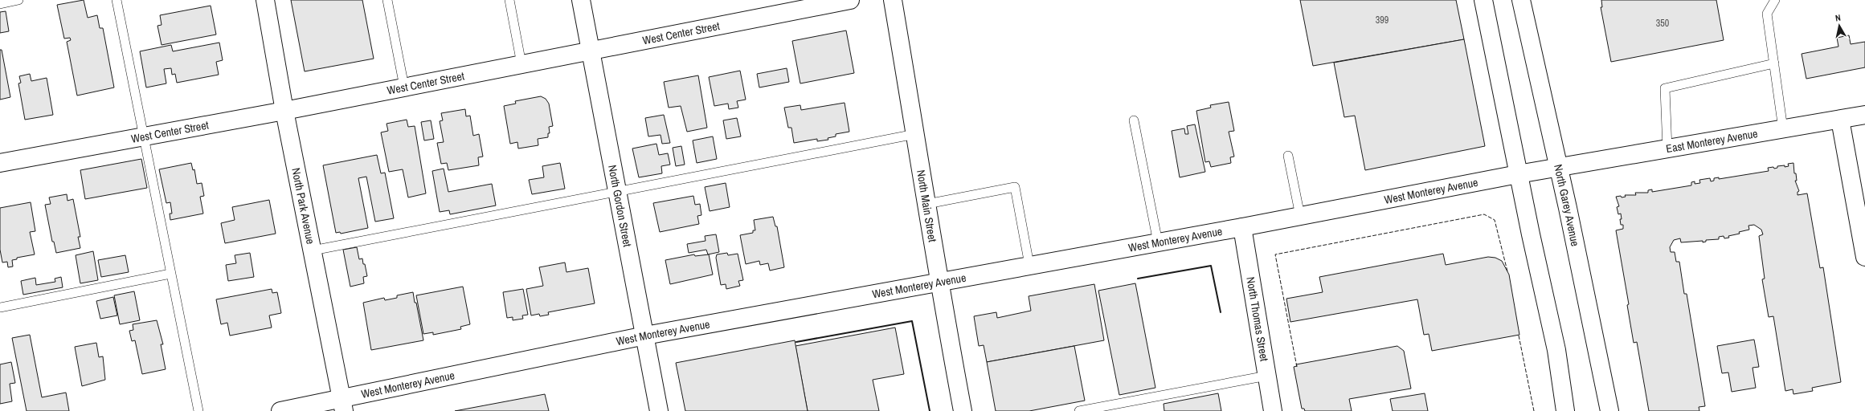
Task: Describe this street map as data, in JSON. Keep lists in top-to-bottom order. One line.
{"streets":{"street":["West Center Street","East Monterey Avenue","West Monterey Avenue","North Park Avenue","North Gordon Street","North Main Street","North Garey Avenue","North Thomas Street"]},"crossings":[["West Center Street","North Park Avenue"],["West Center Street","North Gordon Street"],["East Monterey Avenue","West Monterey Avenue"],["East Monterey Avenue","North Garey Avenue"],["West Monterey Avenue","North Park Avenue"],["West Monterey Avenue","North Gordon Street"],["West Monterey Avenue","North Main Street"],["West Monterey Avenue","North Garey Avenue"],["West Monterey Avenue","North Thomas Street"]],"house_numbers":["399","350"],"north":"top"}
